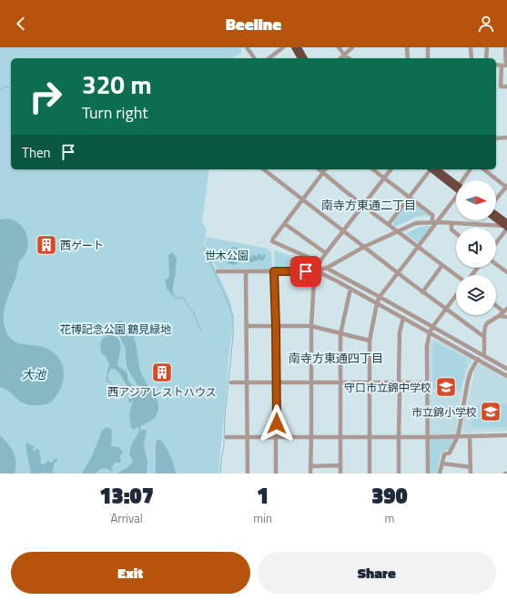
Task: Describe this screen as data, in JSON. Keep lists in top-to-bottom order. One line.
{"districts":["南寺方東通二丁目","南寺方東通四丁目"],"water":["大池"],"parks":["世木公園","花博記念公園 鶴見緑地"],"places":{"building":["西ゲート","西アジアレストハウス"],"school or university":["守口市立錦中学校","市立錦小学校"]},"north":"right","page":{"header":"Beeline","turn":["320 m","Turn right"],"then":"Then","eta":["13:07","Arrival","1","min","390","m"],"buttons":["Exit","Share"]}}
